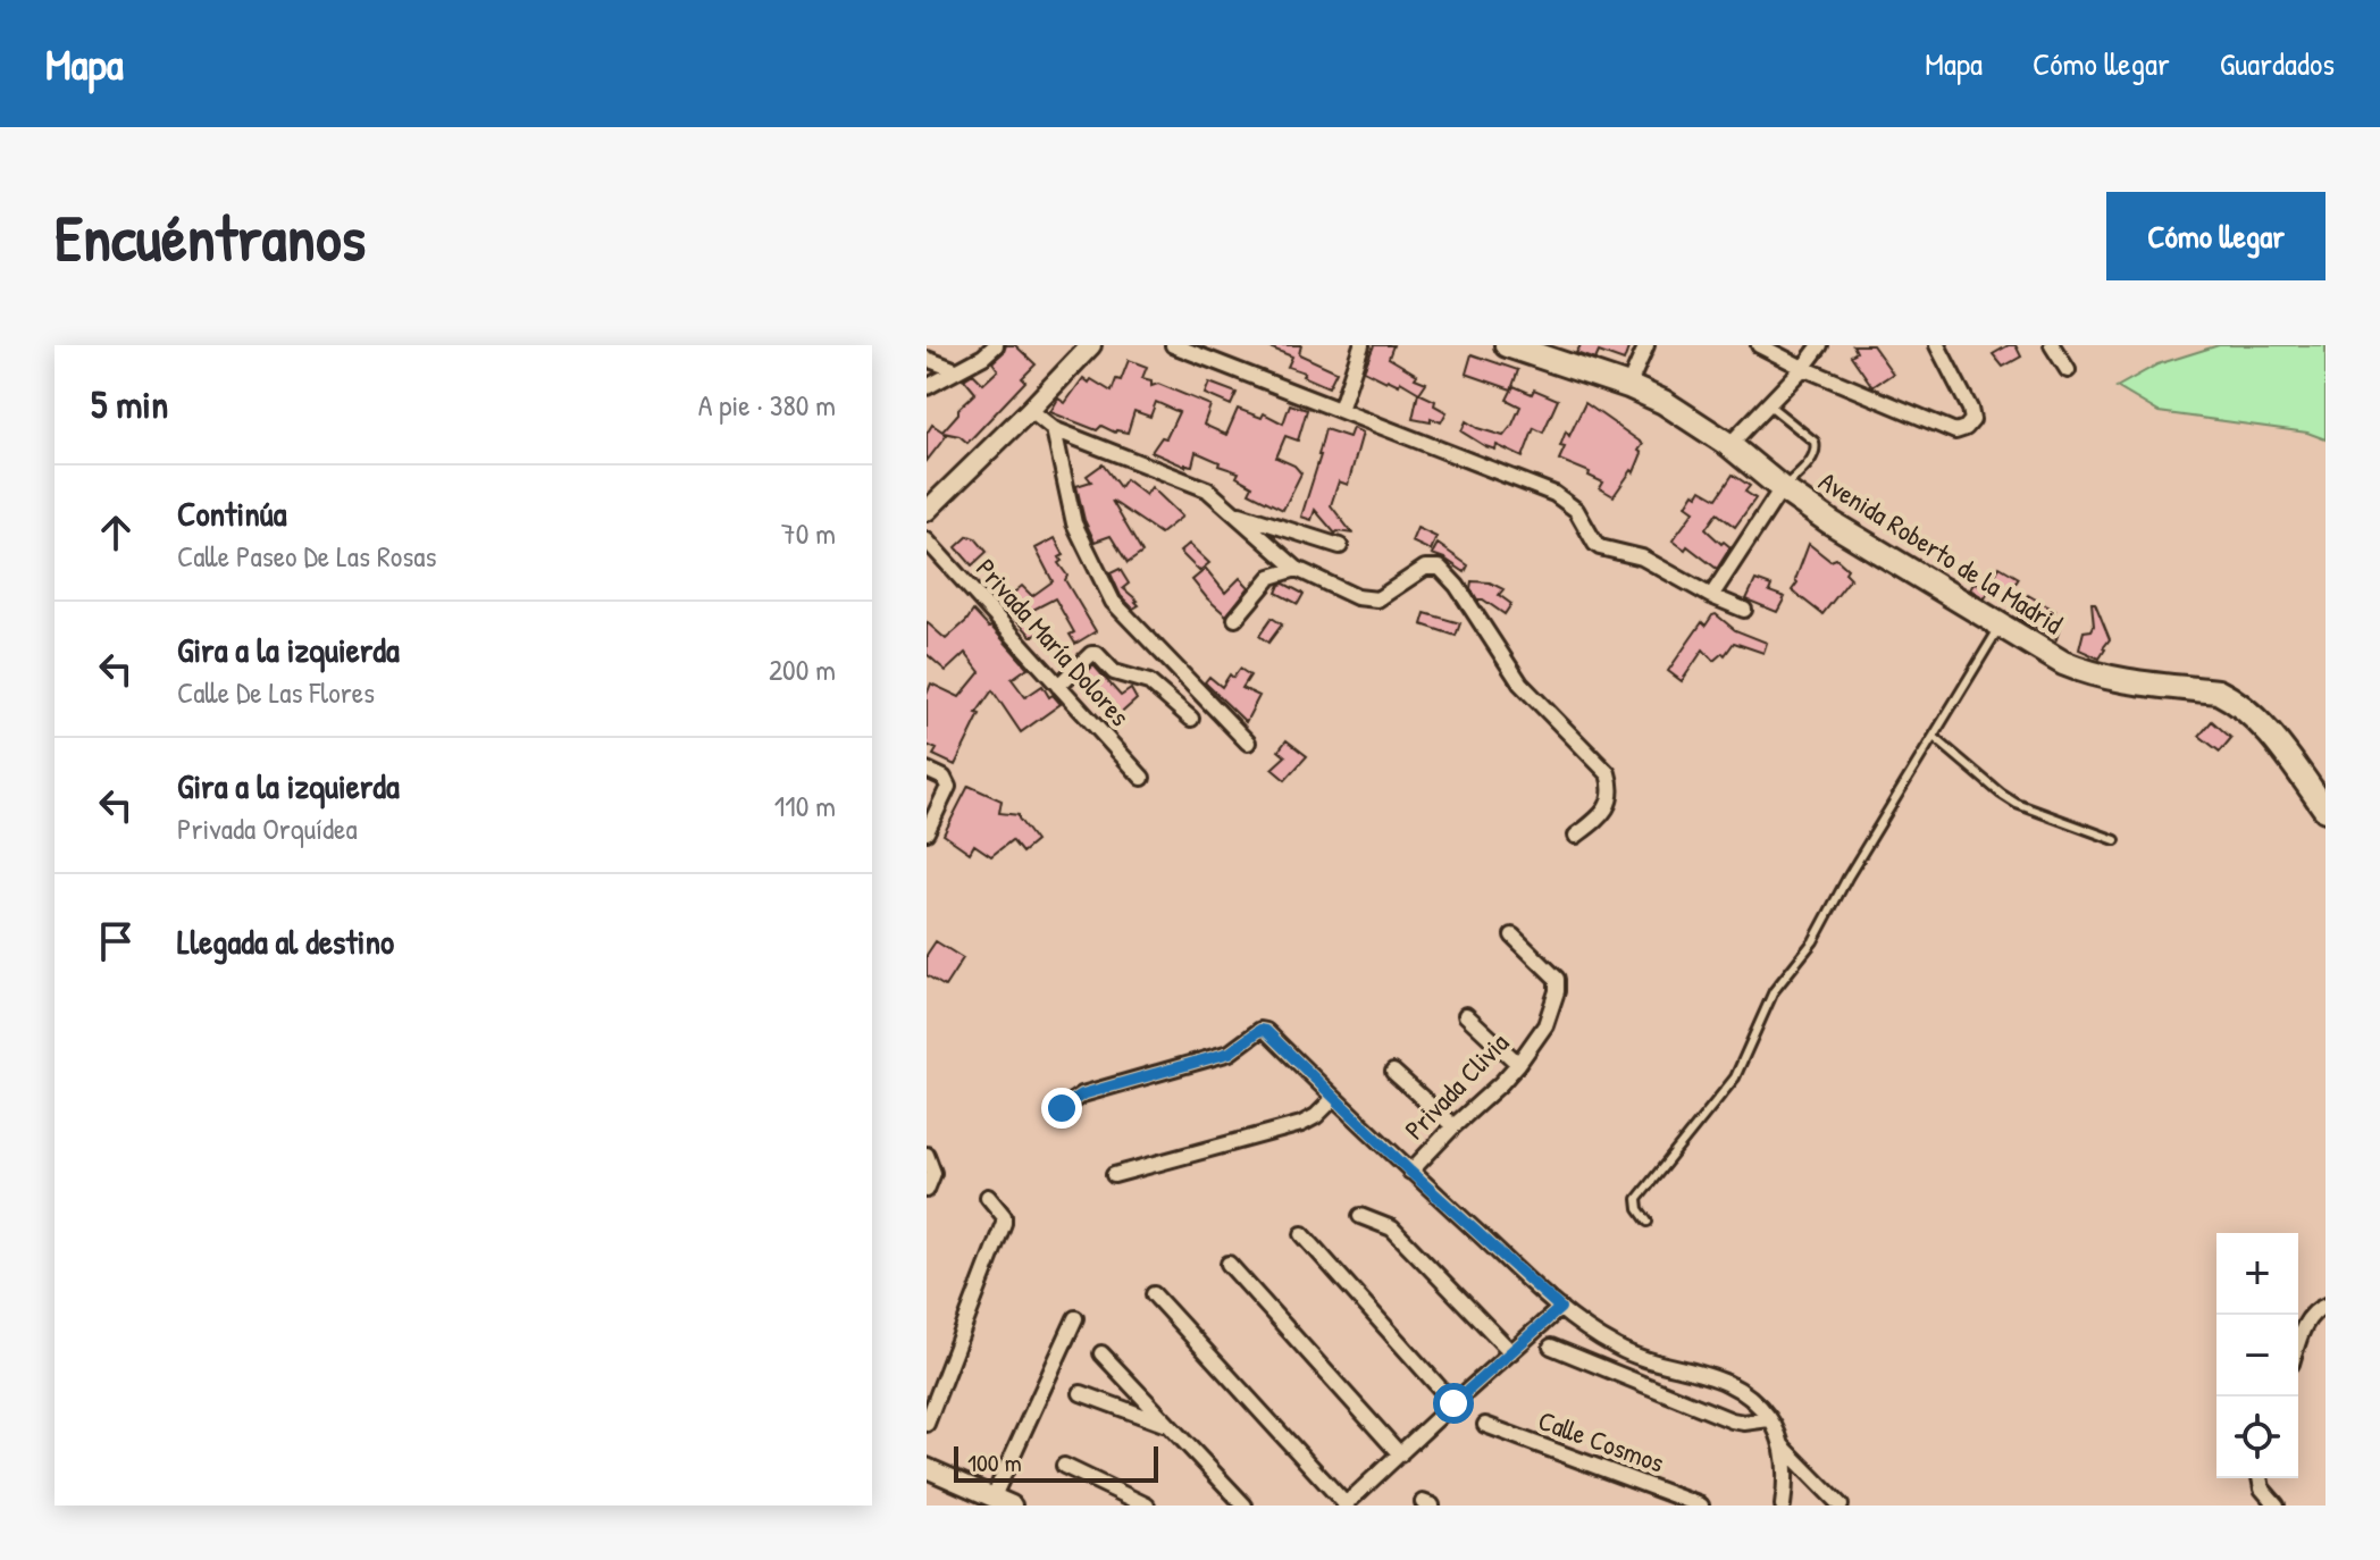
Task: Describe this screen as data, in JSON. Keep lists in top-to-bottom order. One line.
{"streets":{"main road":["Avenida Roberto de la Madrid"],"street":["Privada María Dolores","Privada Clivia","Calle Cosmos"]},"scale_bar":"100 m","page":{"header":"Mapa","nav":["Mapa","Cómo llegar","Guardados"],"buttons":"Cómo llegar","title":"Encuéntranos","heading":["5 min","A pie · 380 m"],"list":[["Continúa","Calle Paseo De Las Rosas","70 m"],["Gira a la izquierda","Calle De Las Flores","200 m"],["Gira a la izquierda","Privada Orquídea","110 m"],"Llegada al destino"],"map_buttons":["+","−"],"scale":"100 m"}}
